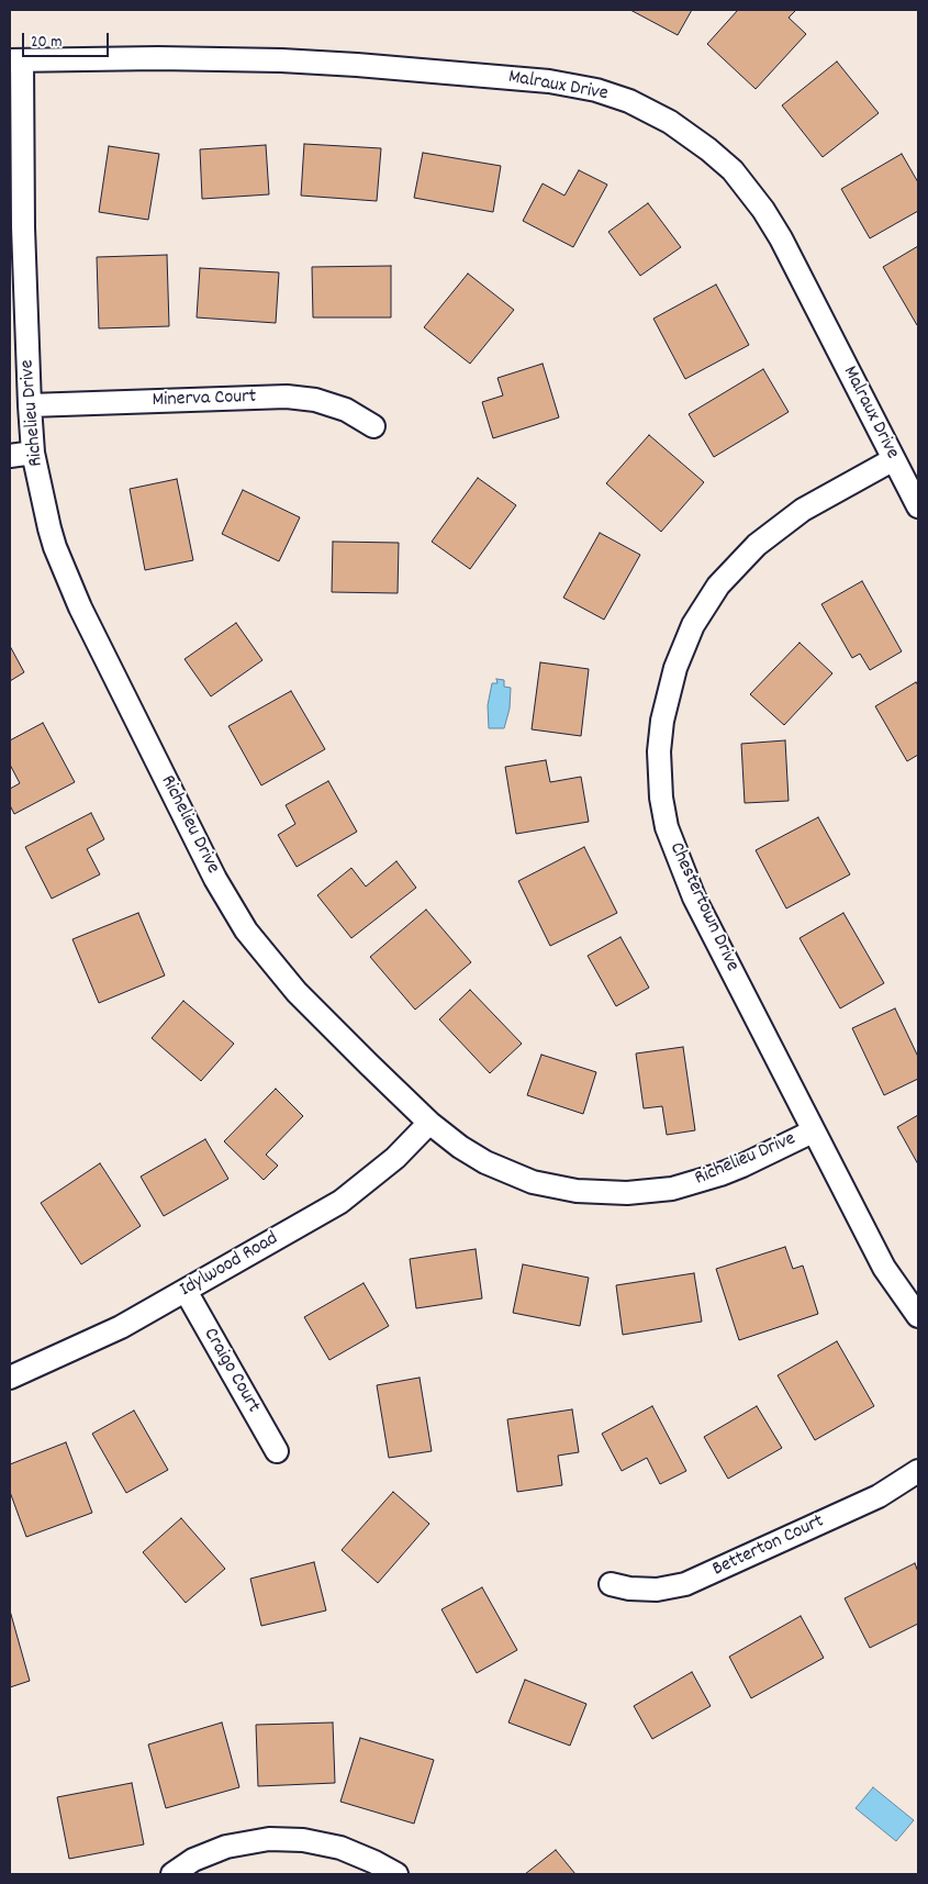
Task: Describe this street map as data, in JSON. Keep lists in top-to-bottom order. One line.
{"streets":{"street":["Malraux Drive","Minerva Court","Richelieu Drive","Chestertown Drive","Idylwood Road","Craigo Court","Betterton Court"]},"crossings":[["Malraux Drive","Richelieu Drive"],["Malraux Drive","Chestertown Drive"],["Minerva Court","Richelieu Drive"],["Richelieu Drive","Chestertown Drive"],["Richelieu Drive","Idylwood Road"],["Idylwood Road","Craigo Court"]],"scale_bar":"20 m"}
